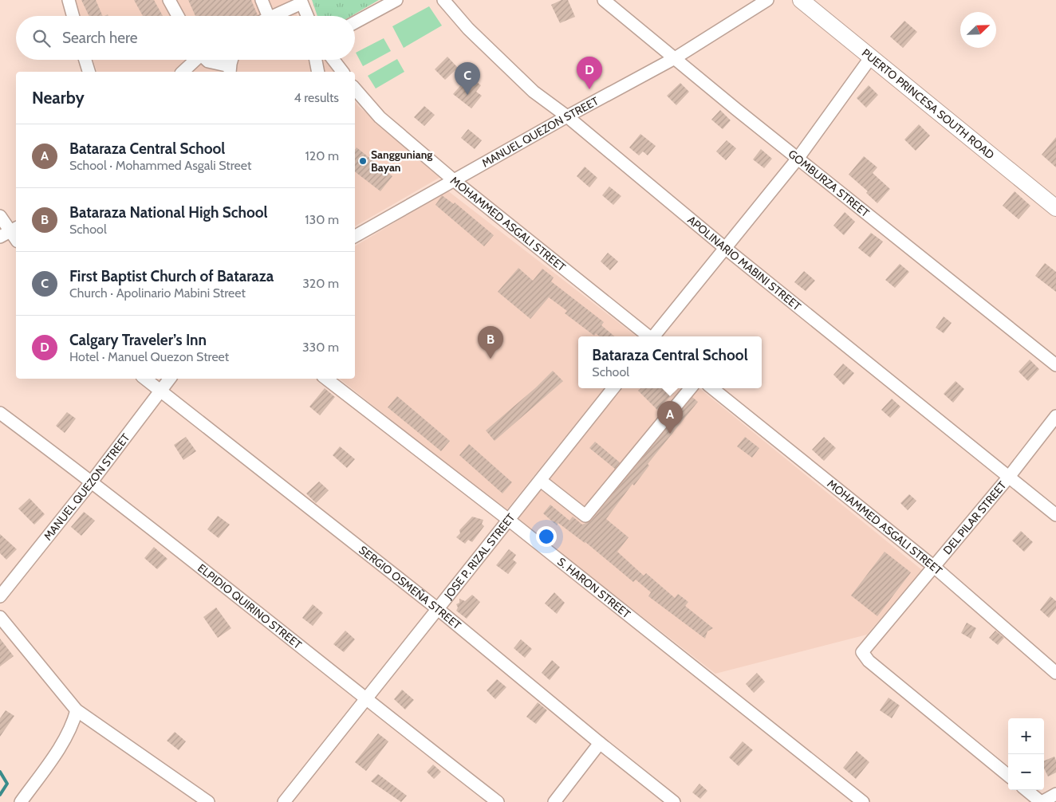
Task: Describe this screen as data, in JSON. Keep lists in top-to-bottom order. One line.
{"streets":{"main road":["PUERTO PRINCESA SOUTH ROAD"],"street":["MANUEL QUEZON STREET","GOMBURZA STREET","MOHAMMED ASGALI STREET","APOLINARIO MABINI STREET","DEL PILAR STREET","JOSE P. RIZAL STREET","SERGIO OSMEÑA STREET","S. HARON STREET","ELPIDIO QUIRINO STREET"]},"crossings":[["MANUEL QUEZON STREET","GOMBURZA STREET"],["MANUEL QUEZON STREET","MOHAMMED ASGALI STREET"],["MANUEL QUEZON STREET","APOLINARIO MABINI STREET"],["MANUEL QUEZON STREET","SERGIO OSMEÑA STREET"],["MANUEL QUEZON STREET","ELPIDIO QUIRINO STREET"],["MOHAMMED ASGALI STREET","DEL PILAR STREET"],["APOLINARIO MABINI STREET","DEL PILAR STREET"],["JOSE P. RIZAL STREET","SERGIO OSMEÑA STREET"],["JOSE P. RIZAL STREET","S. HARON STREET"],["JOSE P. RIZAL STREET","ELPIDIO QUIRINO STREET"]],"places":["Sangguniang Bayan"],"north":"top right","page":{"search":"Search here","pins":["D","C","B","A"],"heading":["Nearby","4 results"],"list":[{"mark":"A","name":"Bataraza Central School","note":"School · Mohammed Asgali Street","value":"120 m"},{"mark":"B","name":"Bataraza National High School","note":"School","value":"130 m"},{"mark":"C","name":"First Baptist Church of Bataraza","note":"Church · Apolinario Mabini Street","value":"320 m"},{"mark":"D","name":"Calgary Traveler’s Inn","note":"Hotel · Manuel Quezon Street","value":"330 m"}],"popup":["Bataraza Central School","School"],"map_buttons":["+","−"]}}
